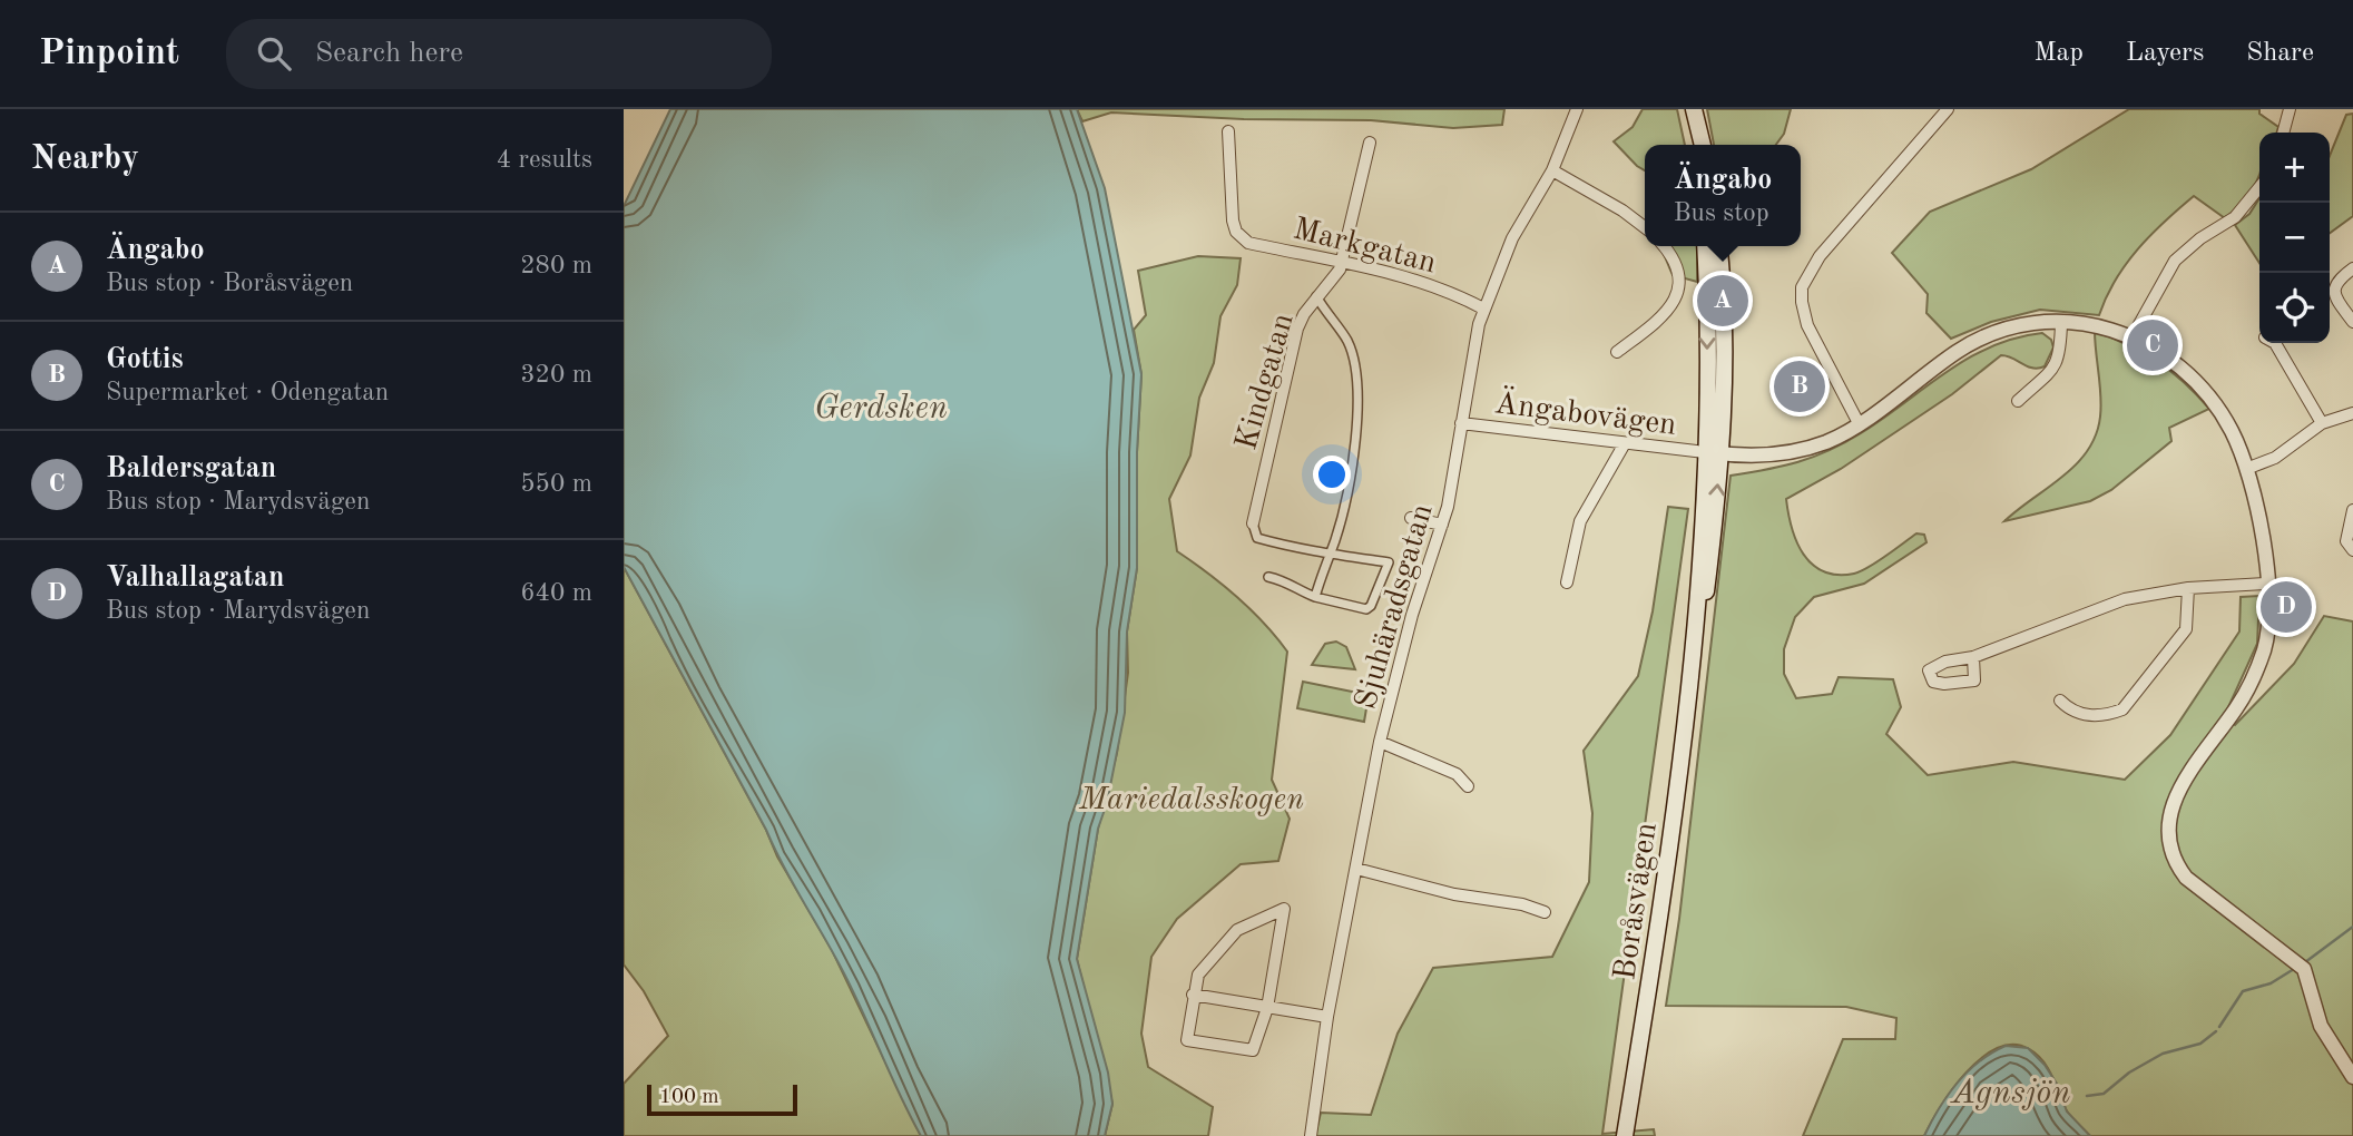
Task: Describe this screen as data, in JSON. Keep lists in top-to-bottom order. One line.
{"streets":{"main road":["Boråsvägen"],"street":["Markgatan","Kindgatan","Ängabovägen","Sjuhäradsgatan"]},"crossings":[["Markgatan","Kindgatan"],["Markgatan","Sjuhäradsgatan"],["Ängabovägen","Sjuhäradsgatan"],["Ängabovägen","Boråsvägen"]],"water":["Gerdsken","Agnsjön"],"parks":["Mariedalsskogen"],"scale_bar":"100 m","page":{"header":"Pinpoint","search":"Search here","nav":["Map","Layers","Share"],"heading":["Nearby","4 results"],"map_buttons":["+","−"],"popup":["Ängabo","Bus stop"],"list":[{"mark":"A","name":"Ängabo","note":"Bus stop · Boråsvägen","value":"280 m"},{"mark":"B","name":"Gottis","note":"Supermarket · Odengatan","value":"320 m"},{"mark":"C","name":"Baldersgatan","note":"Bus stop · Marydsvägen","value":"550 m"},{"mark":"D","name":"Valhallagatan","note":"Bus stop · Marydsvägen","value":"640 m"}],"pins":["A","C","B","D"],"scale":"100 m"}}
